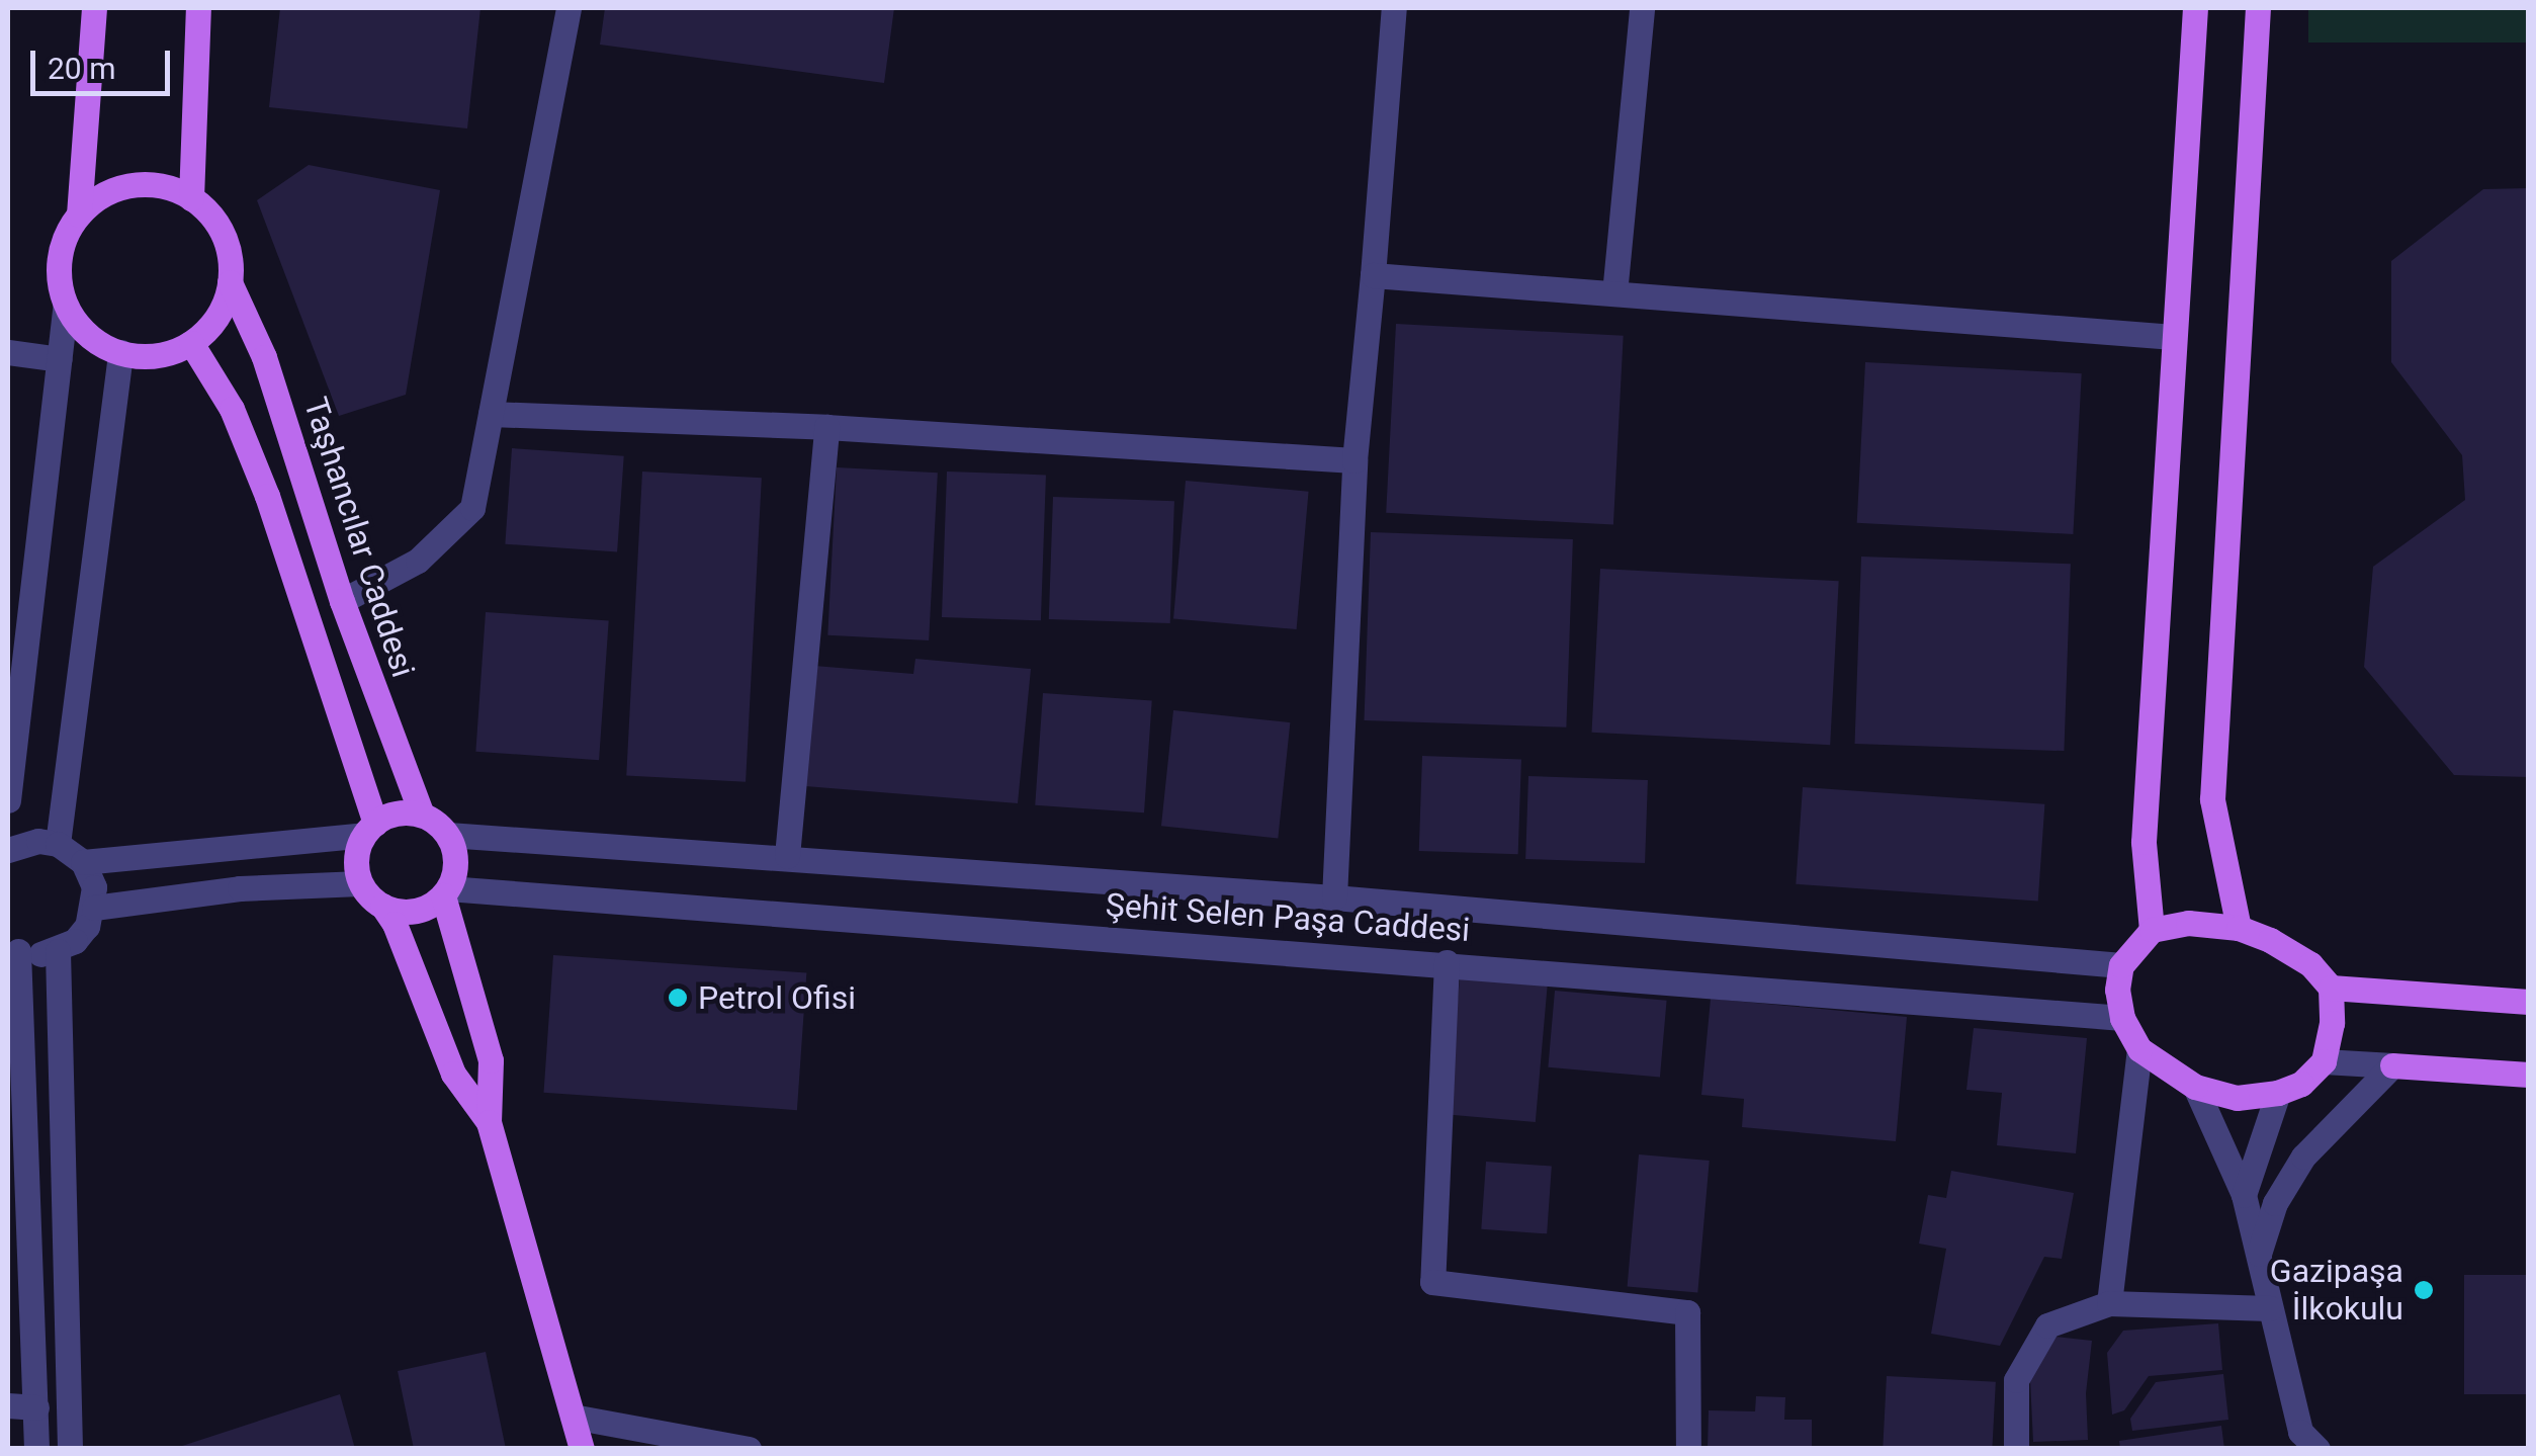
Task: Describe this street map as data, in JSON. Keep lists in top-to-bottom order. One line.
{"streets":{"main road":["Taşhancılar Caddesi"],"street":["Şehit Selen Paşa Caddesi"]},"crossings":[["Taşhancılar Caddesi","Şehit Selen Paşa Caddesi"]],"places":["Petrol Ofisi","Gazipaşa İlkokulu"],"scale_bar":"20 m"}
